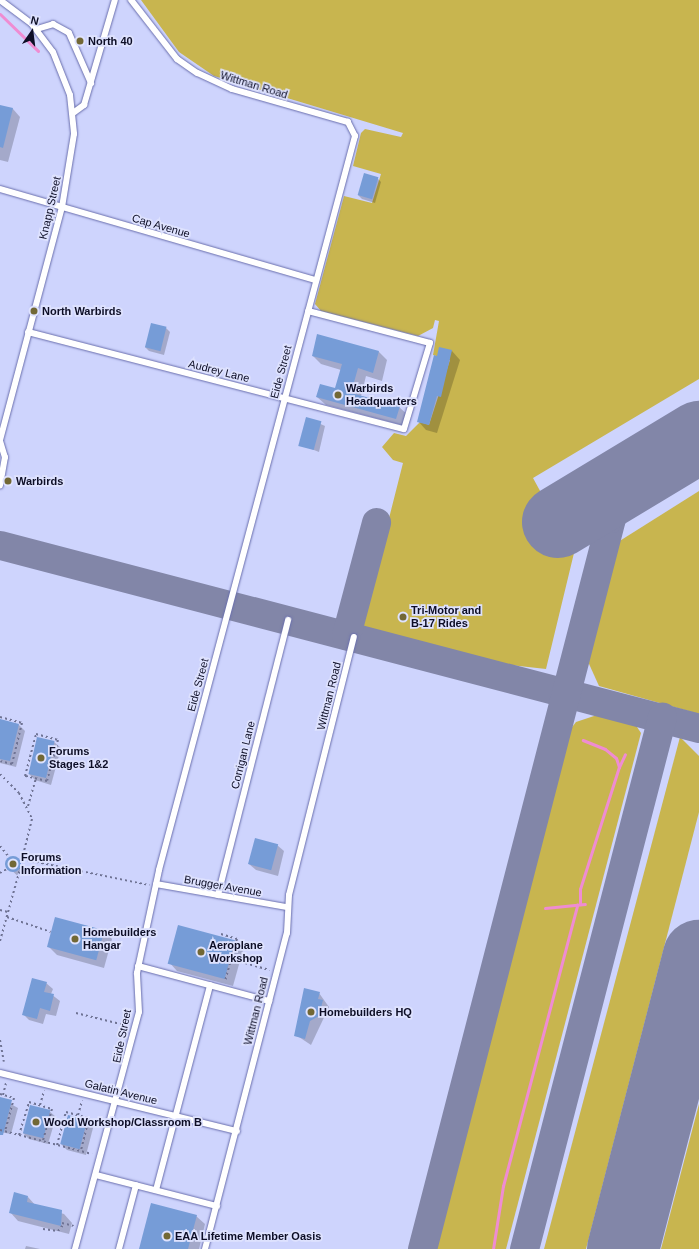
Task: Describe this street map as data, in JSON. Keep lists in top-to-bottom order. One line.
{"streets":{"lane":["Wittman Road","Knapp Street","Cap Avenue","Audrey Lane","Eide Street","Corrigan Lane","Brugger Avenue","Galatin Avenue"]},"crossings":[["Wittman Road","Eide Street"],["Wittman Road","Brugger Avenue"],["Wittman Road","Galatin Avenue"],["Knapp Street","Cap Avenue"],["Knapp Street","Audrey Lane"],["Cap Avenue","Eide Street"],["Audrey Lane","Eide Street"],["Eide Street","Brugger Avenue"],["Eide Street","Galatin Avenue"],["Corrigan Lane","Brugger Avenue"]],"places":["North 40","North Warbirds","Warbirds Headquarters","Warbirds","Tri-Motor and B-17 Rides","Forums Stages 1&2","Forums Information","Homebuilders Hangar","Aeroplane Workshop","Homebuilders HQ","Wood Workshop/Classroom B","EAA Lifetime Member Oasis"],"north":"top"}
